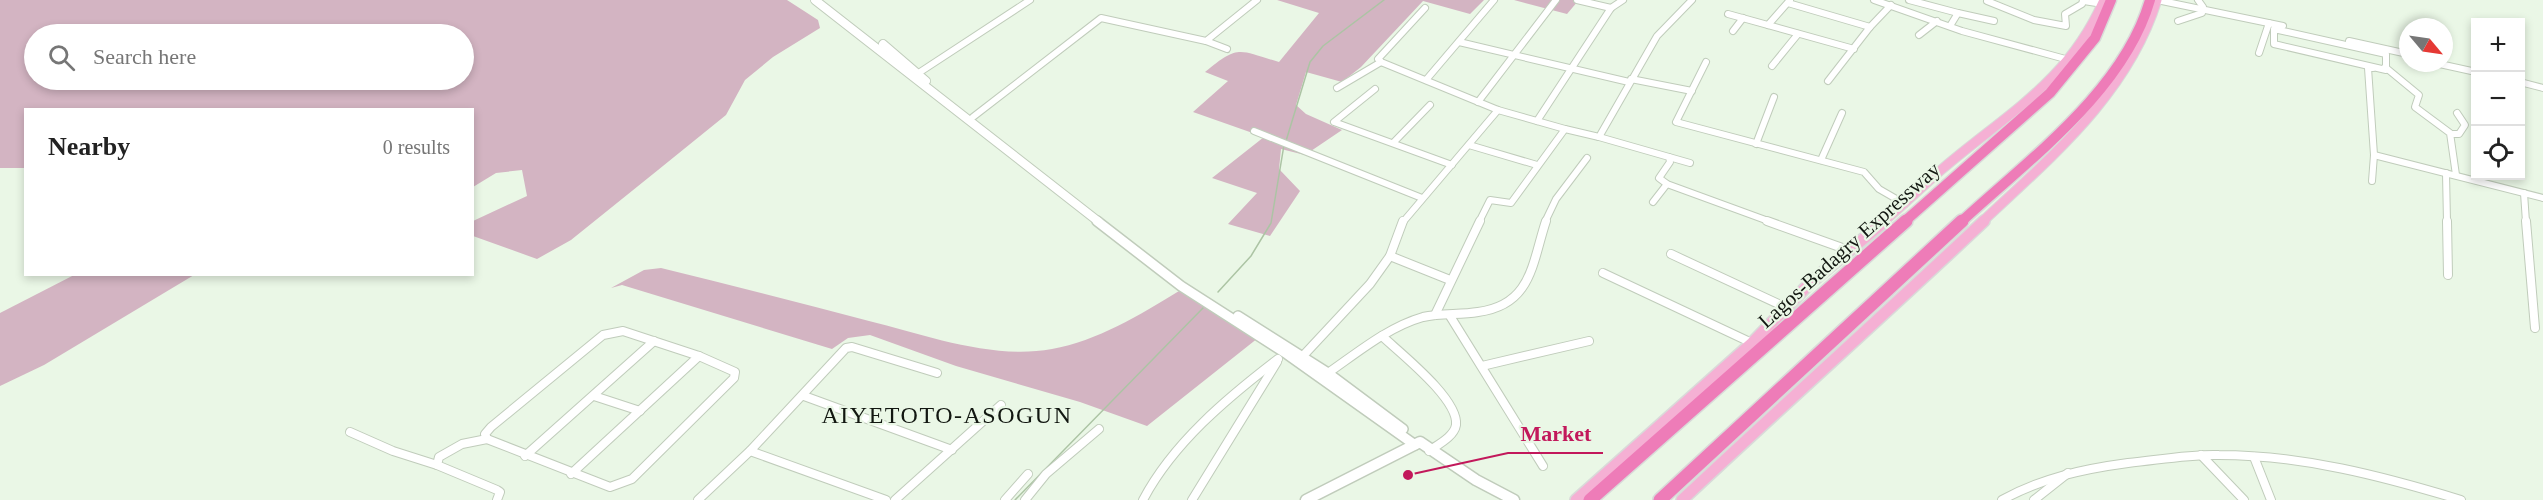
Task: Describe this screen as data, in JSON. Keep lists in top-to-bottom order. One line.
{"streets":{"highway":["Lagos-Badagry Expressway"]},"districts":["AIYETOTO-ASOGUN"],"places":["Market"],"north":"bottom right","page":{"map_buttons":["+","−"],"search":"Search here","heading":["Nearby","0 results"]}}
